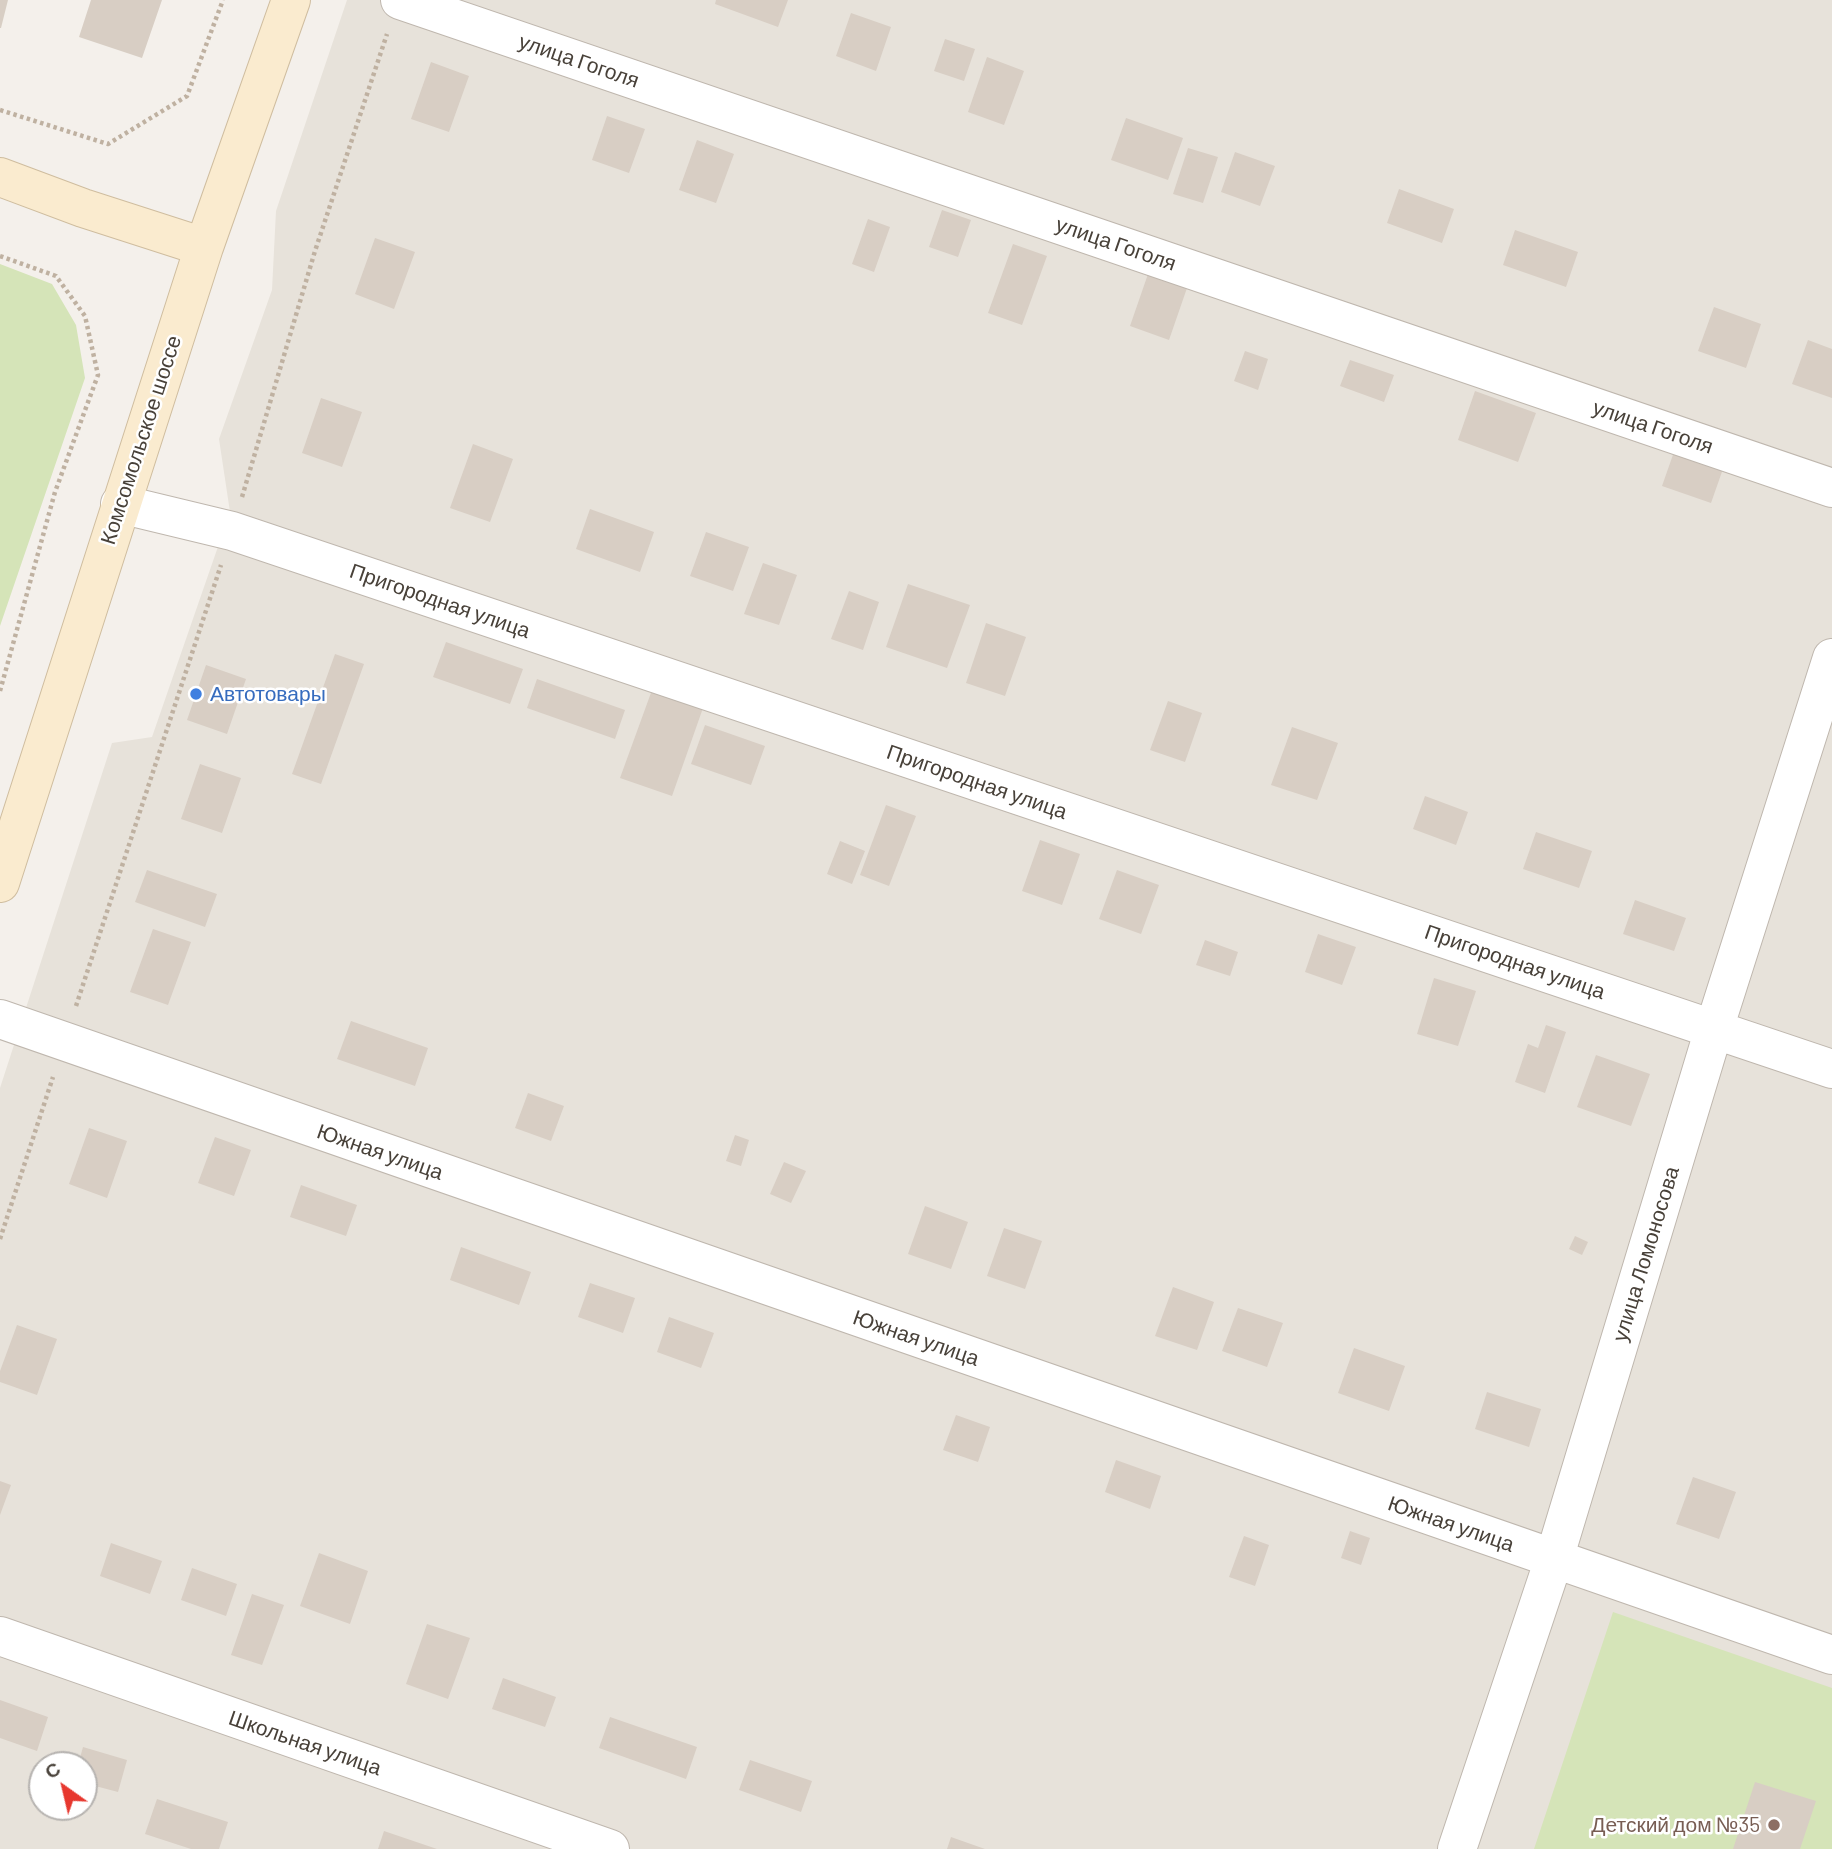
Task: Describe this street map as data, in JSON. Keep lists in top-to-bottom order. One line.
{"streets":{"main road":["Комсомольское шоссе"],"street":["улица Гоголя","Пригородная улица","Южная улица","улица Ломоносова","Школьная улица"]},"crossings":[["Комсомольское шоссе","Пригородная улица"],["Пригородная улица","улица Ломоносова"],["Южная улица","улица Ломоносова"]],"places":["Автотовары","Детский дом №35"],"north":"top left"}
